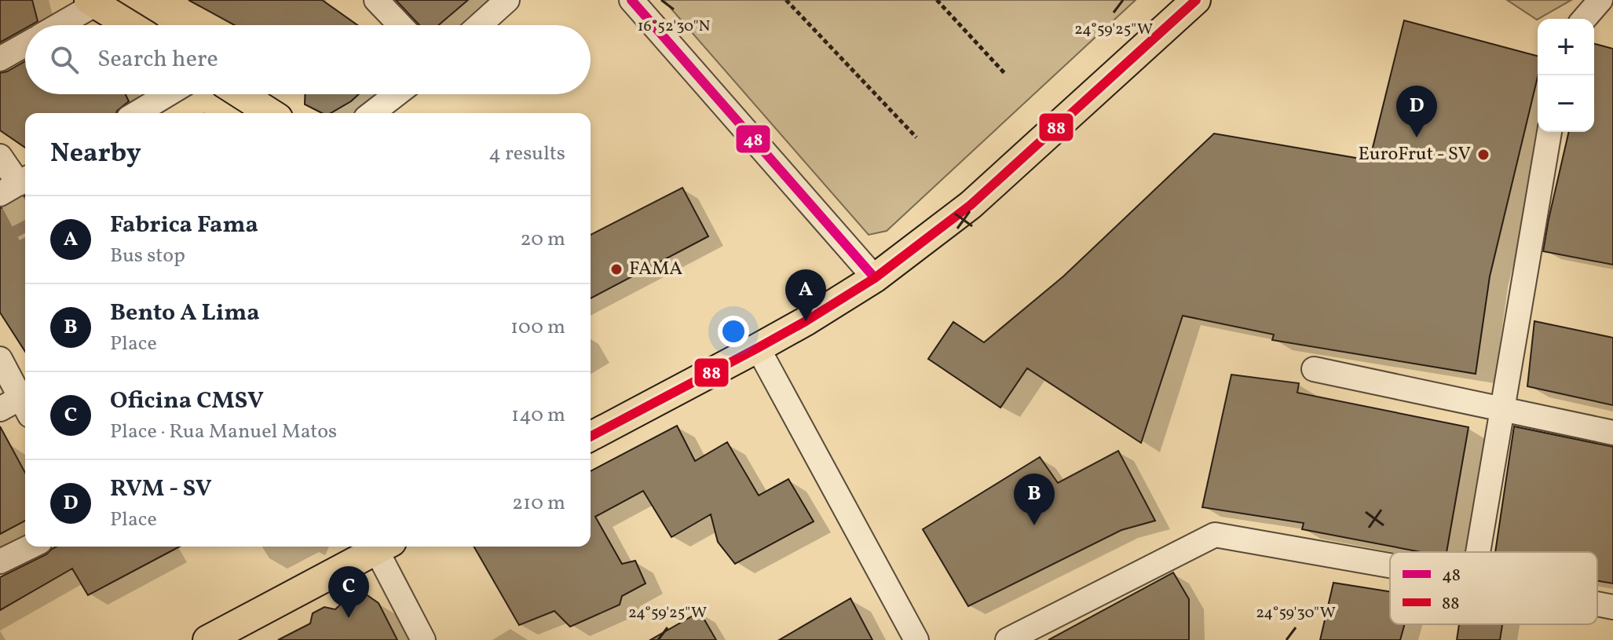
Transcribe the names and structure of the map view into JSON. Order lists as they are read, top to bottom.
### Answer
{
  "places": ["EuroFrut - SV", "FAMA"],
  "lines": ["transit line 48", "transit line 88"],
  "legend": ["48", "88"],
  "page": {
    "map_buttons": ["+", "−"],
    "search": "Search here",
    "pins": [
      "D",
      "A",
      "B",
      "C"
    ],
    "heading": ["Nearby", "4 results"],
    "list": [
      {
        "mark": "A",
        "name": "Fabrica Fama",
        "note": "Bus stop",
        "value": "20 m"
      },
      {
        "mark": "B",
        "name": "Bento A Lima",
        "note": "Place",
        "value": "100 m"
      },
      {
        "mark": "C",
        "name": "Oficina CMSV",
        "note": "Place · Rua Manuel Matos",
        "value": "140 m"
      },
      {
        "mark": "D",
        "name": "RVM - SV",
        "note": "Place",
        "value": "210 m"
      }
    ]
  },
  "coordinates": ["16°52'30\"N", "24°59'25\"W", "24°59'30\"W"]
}
